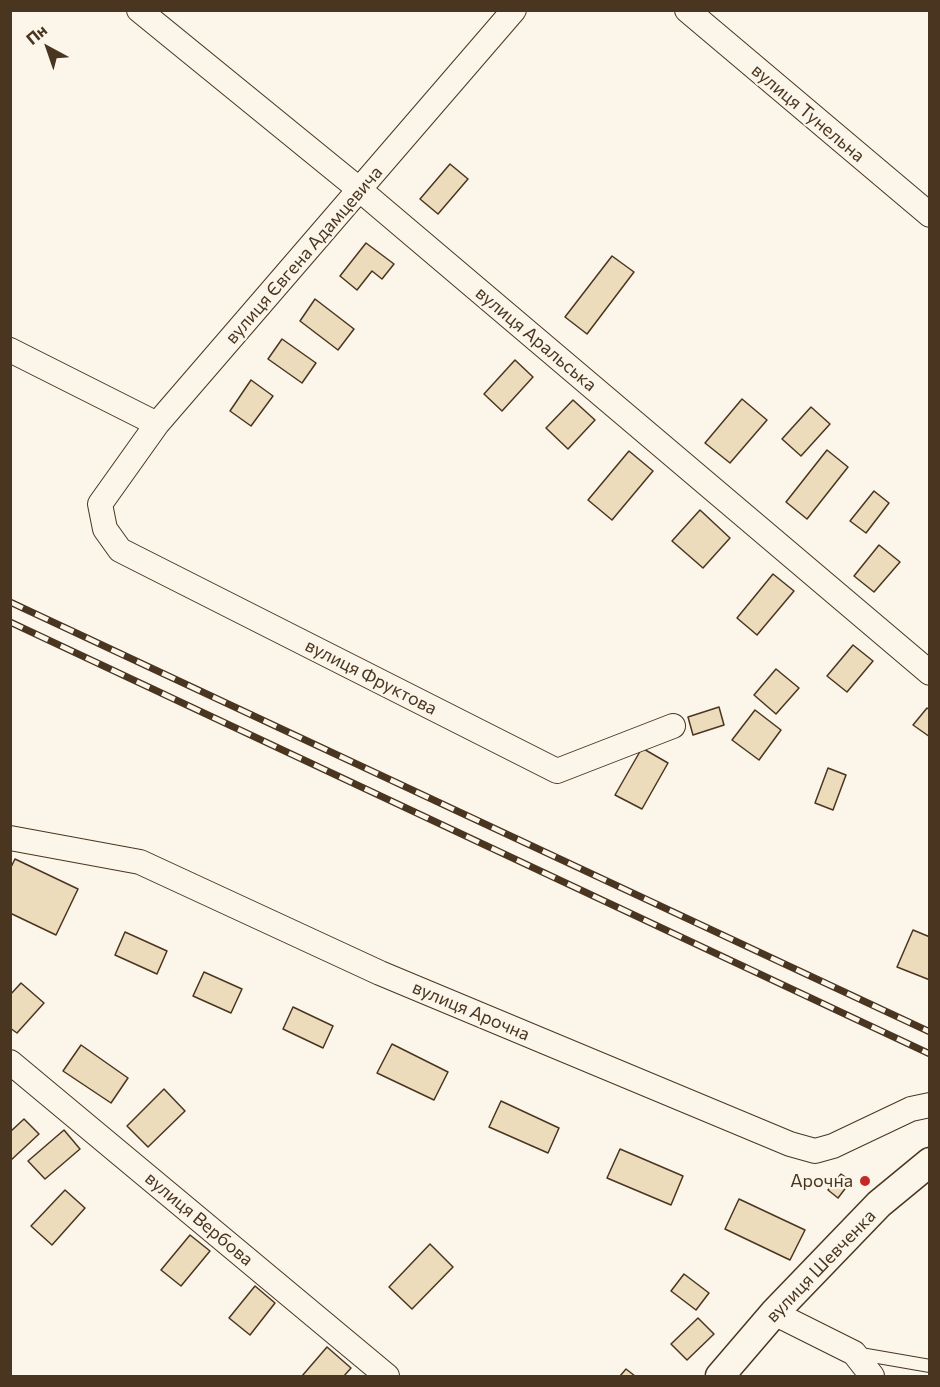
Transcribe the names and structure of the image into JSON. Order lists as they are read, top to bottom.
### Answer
{
  "streets": {
    "street": [
      "вулиця Тунельна",
      "вулиця Євгена Адамцевича",
      "вулиця Аральська",
      "вулиця Фруктова",
      "вулиця Арочна",
      "вулиця Вербова",
      "вулиця Шевченка"
    ]
  },
  "crossings": [
    ["вулиця Євгена Адамцевича", "вулиця Аральська"],
    ["вулиця Євгена Адамцевича", "вулиця Фруктова"]
  ],
  "places": ["Арочна"],
  "north": "top left"
}
